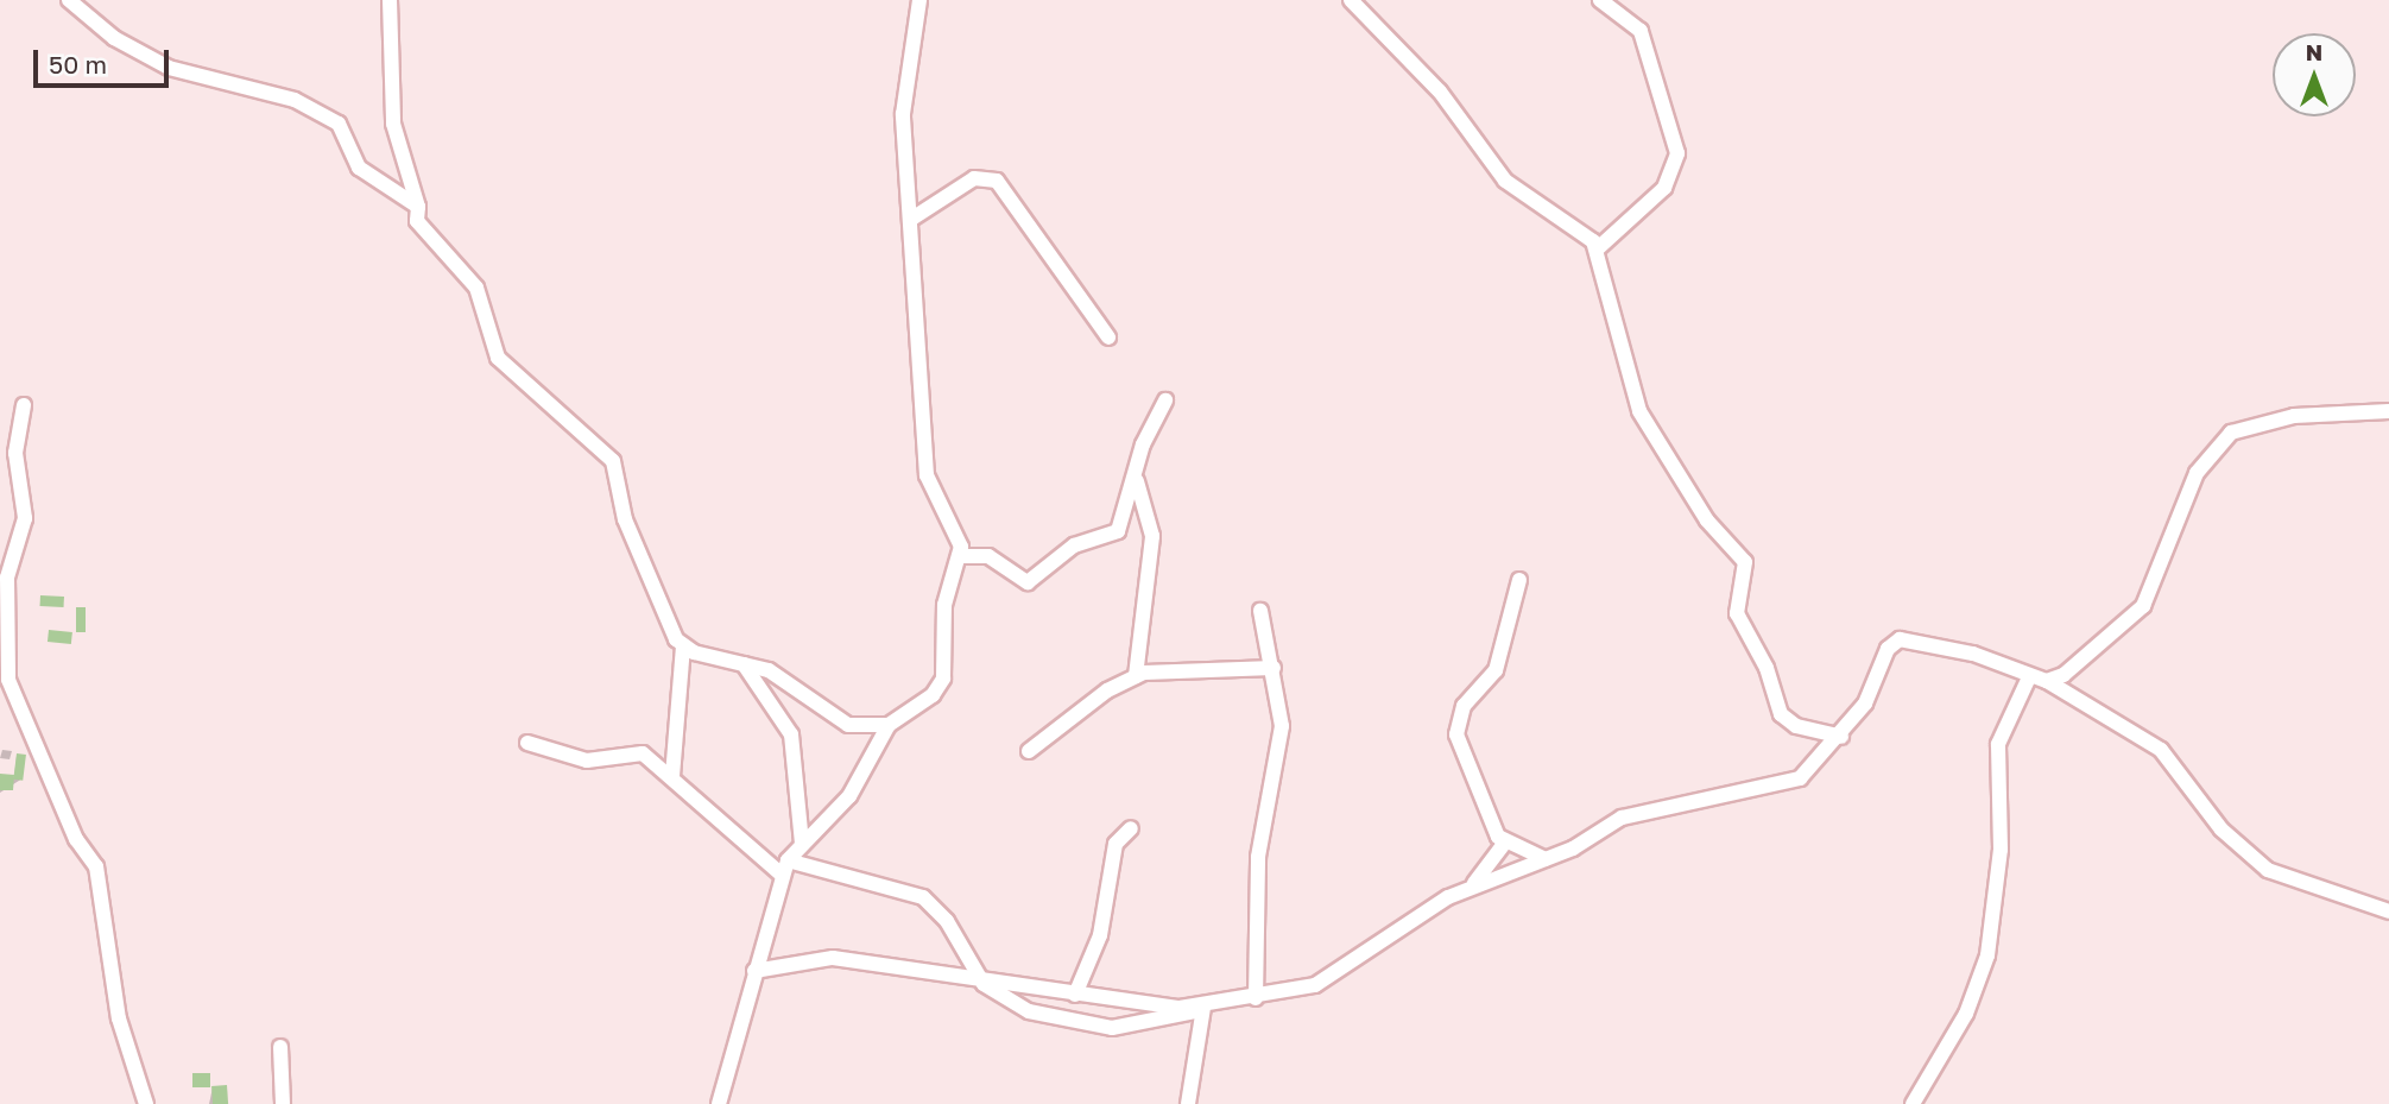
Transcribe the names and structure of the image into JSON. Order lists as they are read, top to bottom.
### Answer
{
  "scale_bar": "50 m",
  "north": "top"
}
